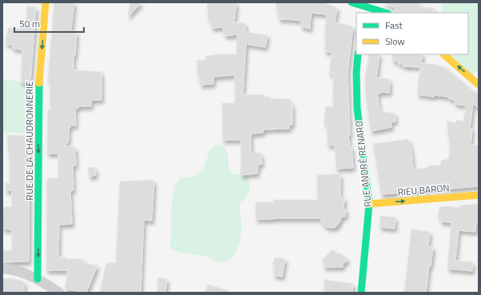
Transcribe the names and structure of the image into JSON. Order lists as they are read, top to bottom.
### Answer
{
  "streets": {
    "street": ["RUE DE LA CHAUDRONNERIE", "RUE ANDRÉ RENARD", "RIEU BARON"]
  },
  "crossings": [
    ["RUE ANDRÉ RENARD", "RIEU BARON"]
  ],
  "one_way": ["RUE DE LA CHAUDRONNERIE", "RIEU BARON"],
  "legend": ["Fast", "Slow"],
  "scale_bar": "50 m"
}
